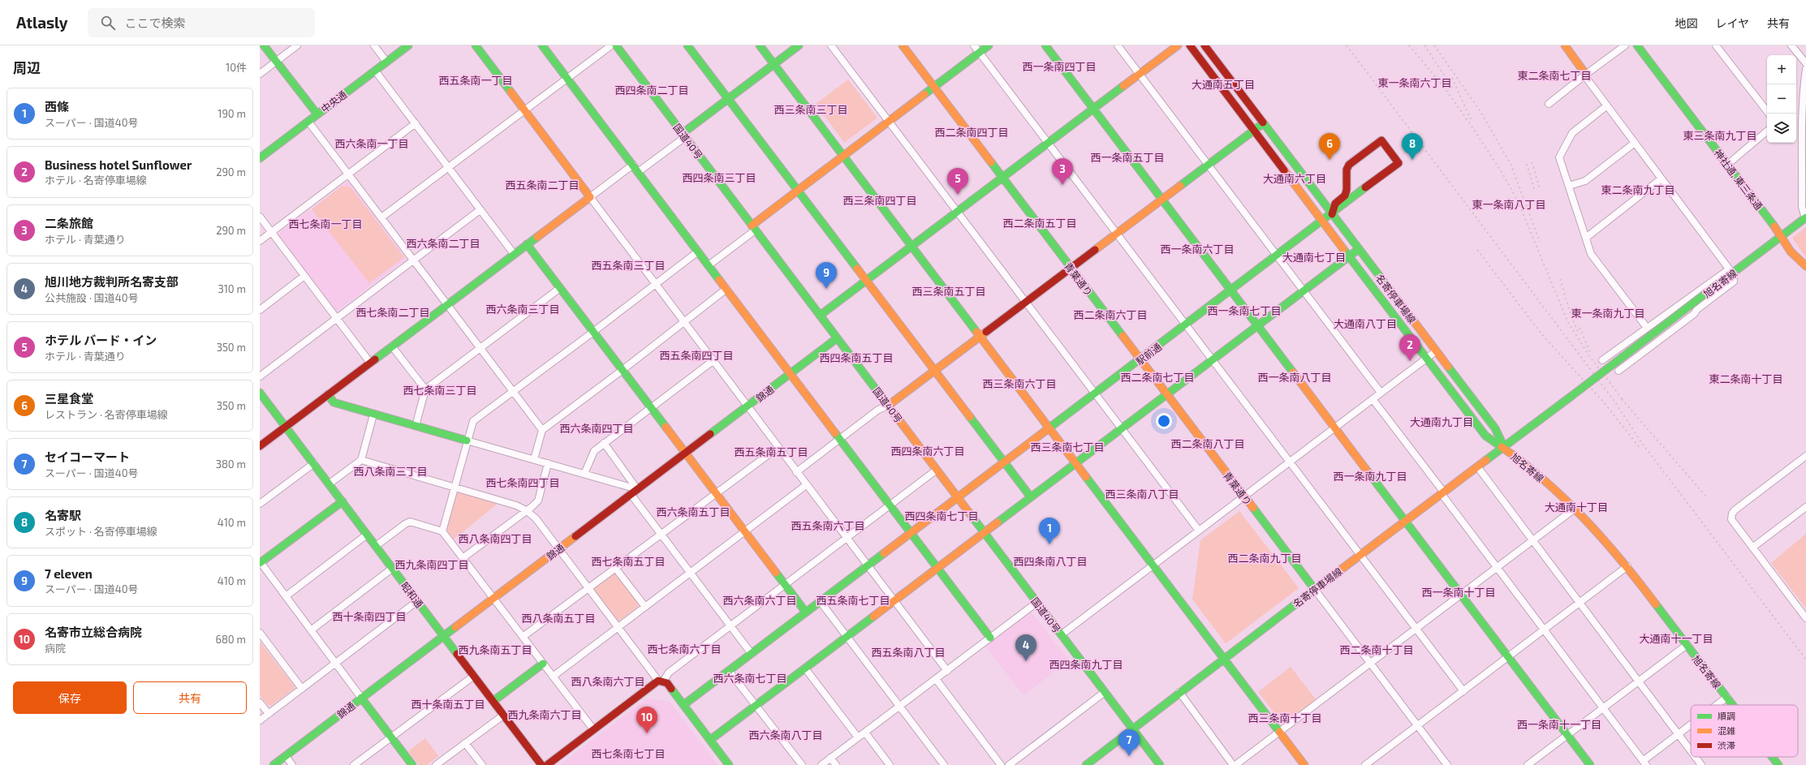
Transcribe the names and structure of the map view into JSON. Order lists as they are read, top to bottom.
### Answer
{
  "streets": {
    "main road": [
      "中央通",
      "国道40号",
      "神社通, 東三条通",
      "青葉通り",
      "旭名寄線",
      "名寄停車場線",
      "駅前通",
      "錦通",
      "昭和通"
    ]
  },
  "crossings": [
    ["国道40号", "名寄停車場線"],
    ["国道40号", "駅前通"],
    ["国道40号", "錦通"],
    ["神社通, 東三条通", "旭名寄線"],
    ["青葉通り", "名寄停車場線"],
    ["青葉通り", "駅前通"],
    ["旭名寄線", "名寄停車場線"],
    ["名寄停車場線", "駅前通"],
    ["錦通", "昭和通"]
  ],
  "districts": [
    "西一条南四丁目",
    "東二条南七丁目",
    "西五条南一丁目",
    "東一条南六丁目",
    "大通南五丁目",
    "西四条南二丁目",
    "西三条南三丁目",
    "西二条南四丁目",
    "東三条南九丁目",
    "西六条南一丁目",
    "西一条南五丁目",
    "西四条南三丁目",
    "大通南六丁目",
    "西五条南二丁目",
    "東二条南九丁目",
    "西三条南四丁目",
    "東一条南八丁目",
    "西二条南五丁目",
    "西七条南一丁目",
    "西六条南二丁目",
    "西一条南六丁目",
    "大通南七丁目",
    "西五条南三丁目",
    "西三条南五丁目",
    "西六条南三丁目",
    "西一条南七丁目",
    "西七条南二丁目",
    "東一条南九丁目",
    "西二条南六丁目",
    "大通南八丁目",
    "西五条南四丁目",
    "西四条南五丁目",
    "西二条南七丁目",
    "西一条南八丁目",
    "東二条南十丁目",
    "西三条南六丁目",
    "西七条南三丁目",
    "大通南九丁目",
    "西六条南四丁目",
    "西二条南八丁目",
    "西三条南七丁目",
    "西四条南六丁目",
    "西五条南五丁目",
    "西八条南三丁目",
    "西一条南九丁目",
    "西七条南四丁目",
    "西三条南八丁目",
    "大通南十丁目",
    "西六条南五丁目",
    "西四条南七丁目",
    "西五条南六丁目",
    "西八条南四丁目",
    "西二条南九丁目",
    "西七条南五丁目",
    "西四条南八丁目",
    "西九条南四丁目",
    "西一条南十丁目",
    "西六条南六丁目",
    "西五条南七丁目",
    "西十条南四丁目",
    "西八条南五丁目",
    "大通南十一丁目",
    "西七条南六丁目",
    "西九条南五丁目",
    "西二条南十丁目",
    "西五条南八丁目",
    "西四条南九丁目",
    "西六条南七丁目",
    "西八条南六丁目",
    "西十条南五丁目",
    "西九条南六丁目",
    "西三条南十丁目",
    "西一条南十一丁目",
    "西六条南八丁目",
    "西七条南七丁目"
  ],
  "legend": ["順調", "混雑", "渋滞"],
  "page": {
    "header": "Atlasly",
    "search": "ここで検索",
    "nav": ["地図", "レイヤ", "共有"],
    "heading": ["周辺", "10件"],
    "map_buttons": ["+", "−"],
    "list": [
      {
        "mark": "1",
        "name": "西條",
        "note": "スーパー · 国道40号",
        "value": "190 m"
      },
      {
        "mark": "2",
        "name": "Business hotel Sunflower",
        "note": "ホテル · 名寄停車場線",
        "value": "290 m"
      },
      {
        "mark": "3",
        "name": "二条旅館",
        "note": "ホテル · 青葉通り",
        "value": "290 m"
      },
      {
        "mark": "4",
        "name": "旭川地方裁判所名寄支部",
        "note": "公共施設 · 国道40号",
        "value": "310 m"
      },
      {
        "mark": "5",
        "name": "ホテル バード・イン",
        "note": "ホテル · 青葉通り",
        "value": "350 m"
      },
      {
        "mark": "6",
        "name": "三星食堂",
        "note": "レストラン · 名寄停車場線",
        "value": "350 m"
      },
      {
        "mark": "7",
        "name": "セイコーマート",
        "note": "スーパー · 国道40号",
        "value": "380 m"
      },
      {
        "mark": "8",
        "name": "名寄駅",
        "note": "スポット · 名寄停車場線",
        "value": "410 m"
      },
      {
        "mark": "9",
        "name": "7 eleven",
        "note": "スーパー · 国道40号",
        "value": "410 m"
      },
      {
        "mark": "10",
        "name": "名寄市立総合病院",
        "note": "病院",
        "value": "680 m"
      }
    ],
    "pins": [
      "6",
      "8",
      "3",
      "5",
      "9",
      "2",
      "1",
      "4",
      "10",
      "7"
    ],
    "buttons": ["保存", "共有"]
  }
}
